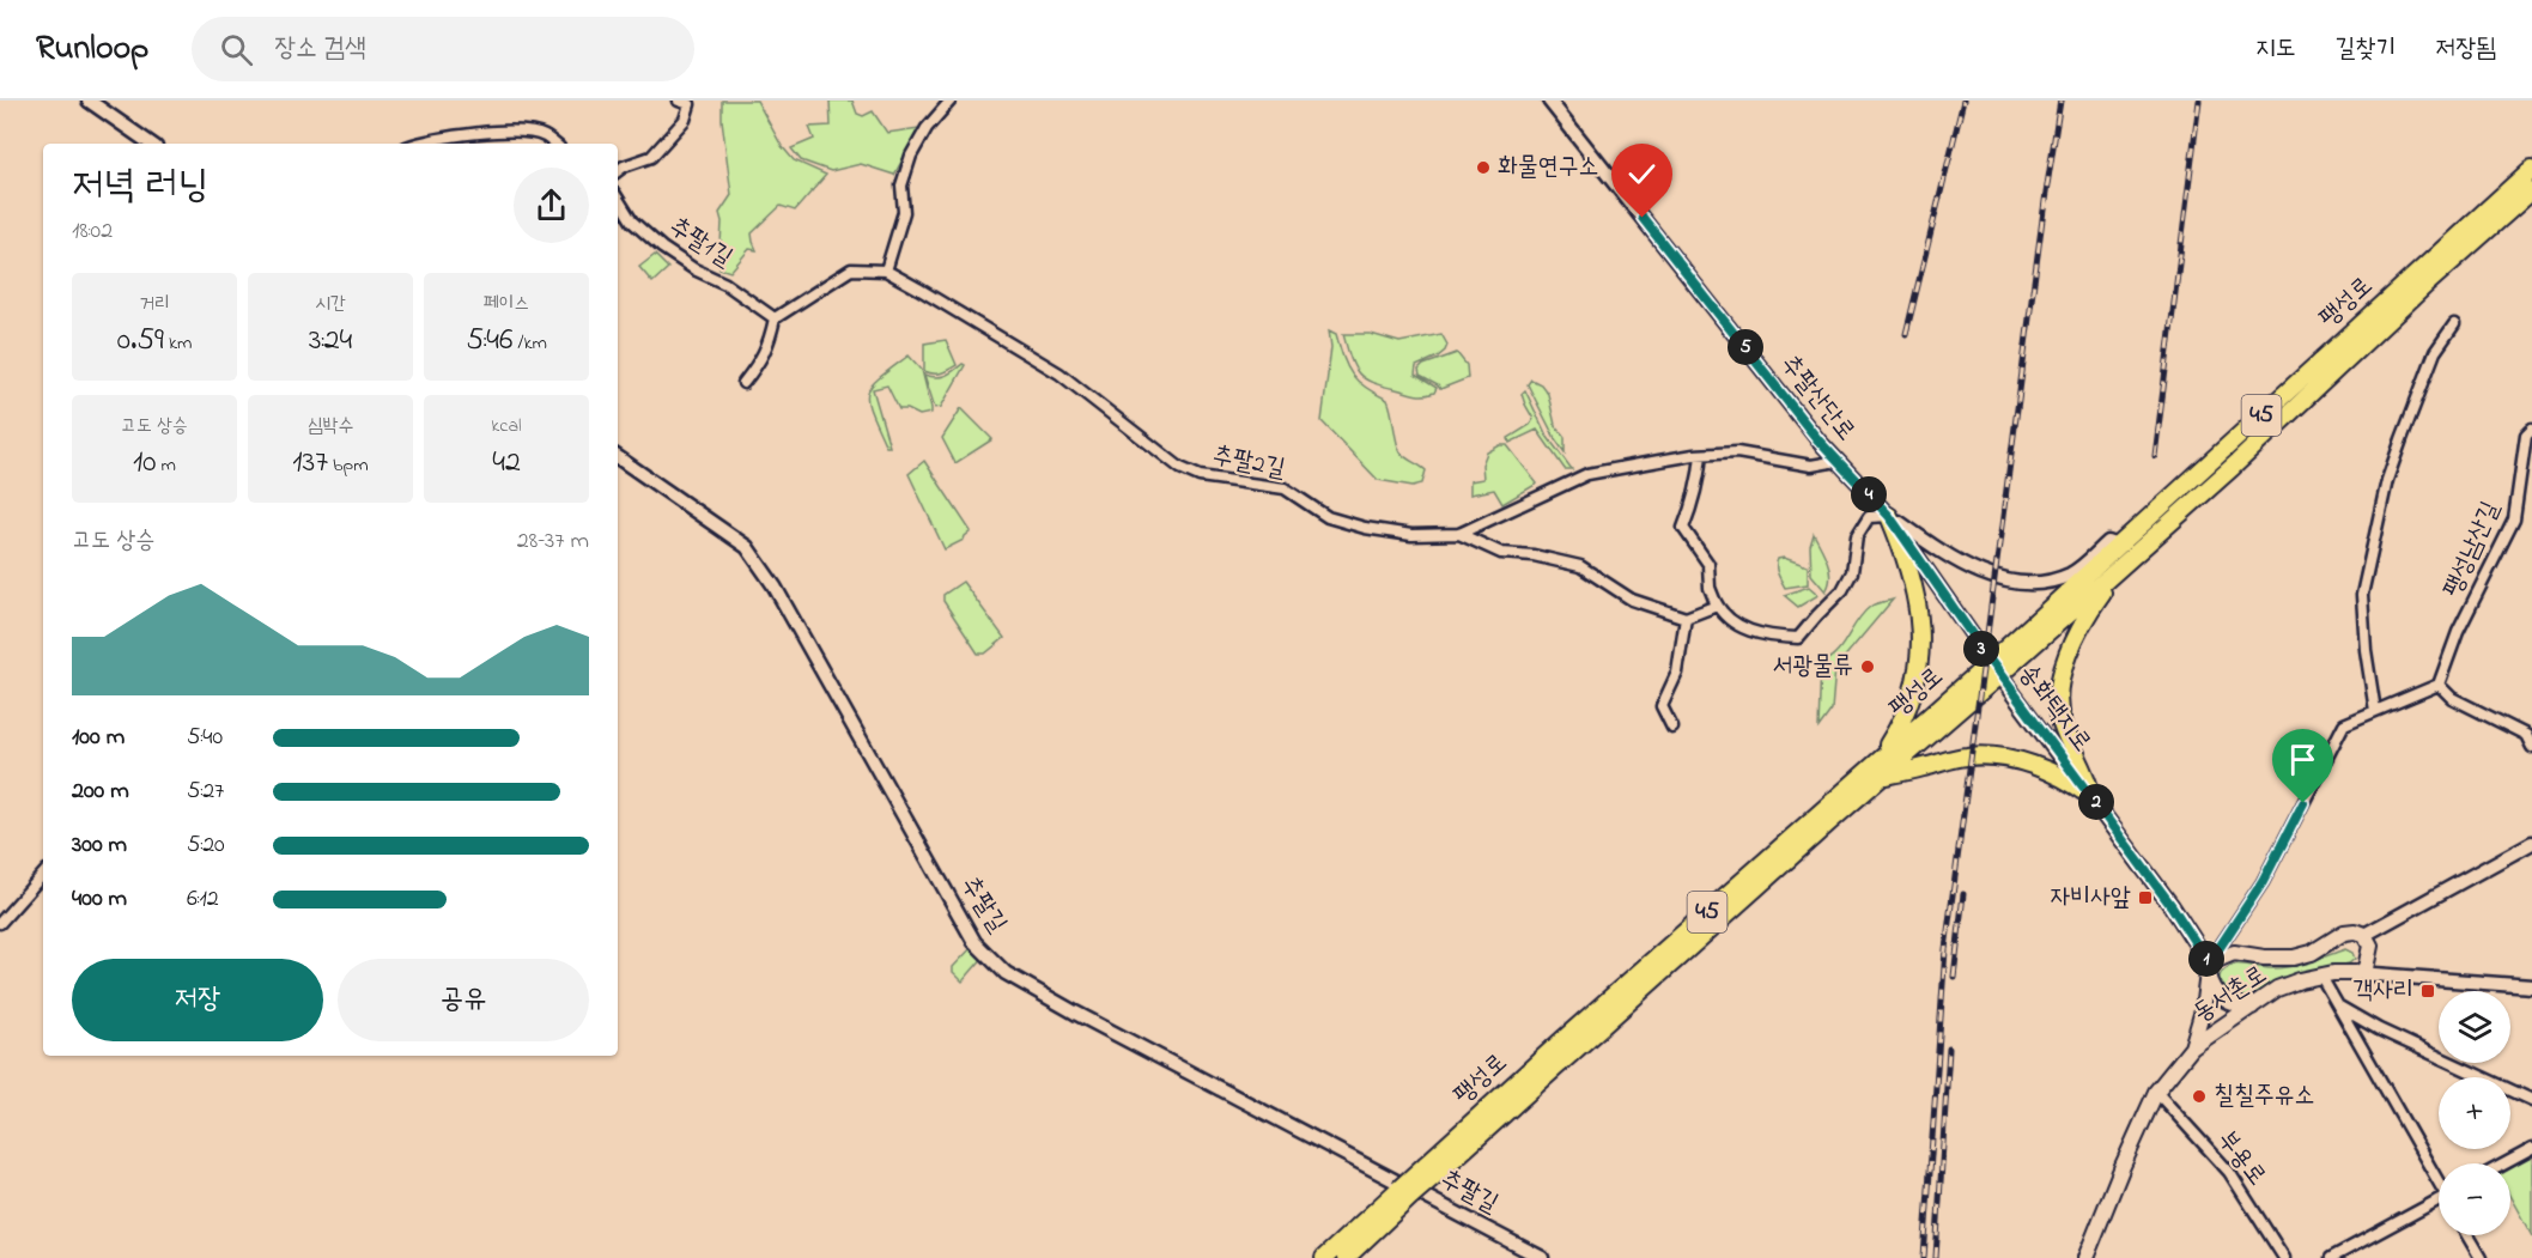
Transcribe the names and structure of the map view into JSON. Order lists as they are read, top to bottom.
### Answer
{
  "streets": {
    "main road": [
      "팽성로",
      "45",
      "송화택지로",
      "동서촌로"
    ],
    "street": [
      "추팔1길",
      "추팔산단로",
      "추팔2길",
      "팽성남산길",
      "추팔길",
      "부용로"
    ]
  },
  "crossings": [
    ["추팔1길", "추팔2길"],
    ["팽성로", "추팔산단로"],
    ["팽성로", "45"],
    ["팽성로", "송화택지로"],
    ["추팔산단로", "추팔2길"],
    ["추팔산단로", "송화택지로"],
    ["송화택지로", "동서촌로"],
    ["동서촌로", "부용로"]
  ],
  "places": {
    "other": ["화물연구소", "서광물류", "칠칠주유소"],
    "transit": ["자비사앞", "객사리"]
  },
  "page": {
    "header": "Runloop",
    "search": "장소 검색",
    "nav": ["지도", "길찾기", "저장됨"],
    "heading": ["저녁 러닝", "18:02"],
    "stats": [
      ["거리", "0.59 km"],
      ["시간", "3:24"],
      ["페이스", "5:46 /km"],
      ["고도 상승", "10 m"],
      ["심박수", "137 bpm"],
      ["kcal", "42"]
    ],
    "pins": [
      "5",
      "4",
      "3",
      "2",
      "1"
    ],
    "chart": ["고도 상승", "28–37 m"],
    "list": [
      {
        "name": "100 m",
        "note": "5:40"
      },
      {
        "name": "200 m",
        "note": "5:27"
      },
      {
        "name": "300 m",
        "note": "5:20"
      },
      {
        "name": "400 m",
        "note": "6:12"
      }
    ],
    "buttons": ["저장", "공유"],
    "map_buttons": ["+", "−"]
  }
}
